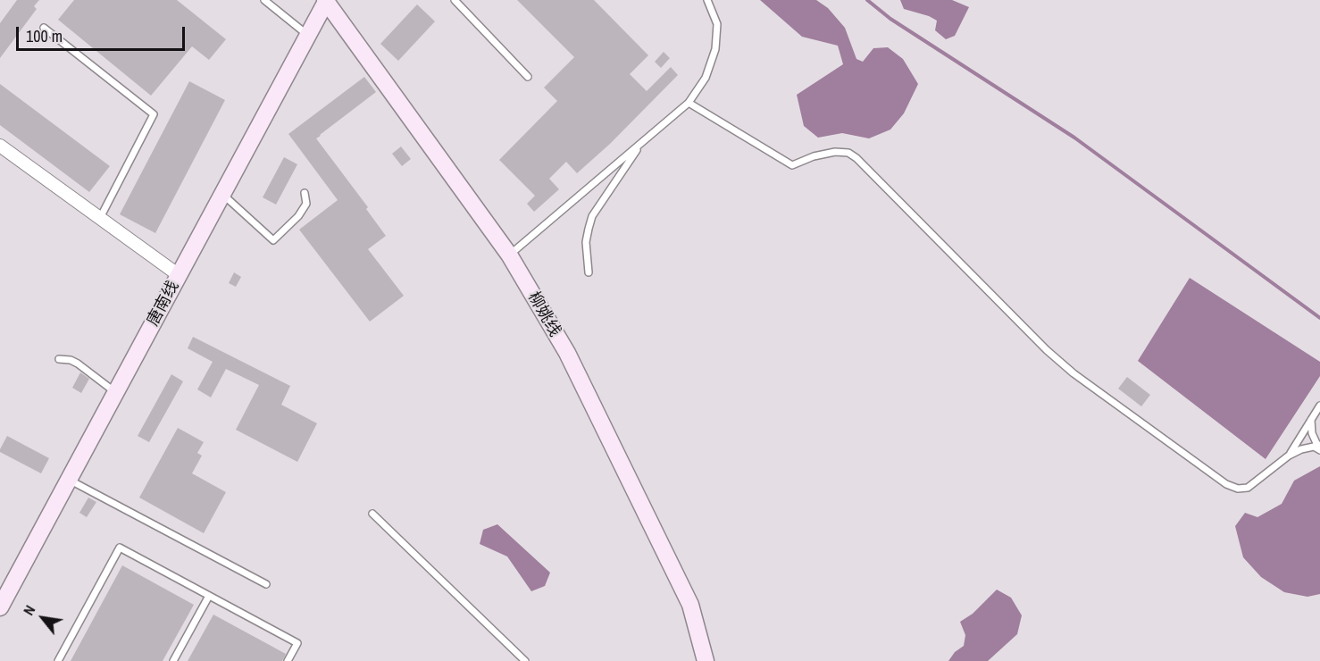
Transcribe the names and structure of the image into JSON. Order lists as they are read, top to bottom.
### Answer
{
  "streets": {
    "street": ["唐南线", "柳姚线"]
  },
  "crossings": [
    ["唐南线", "柳姚线"]
  ],
  "scale_bar": "100 m",
  "north": "top left"
}
